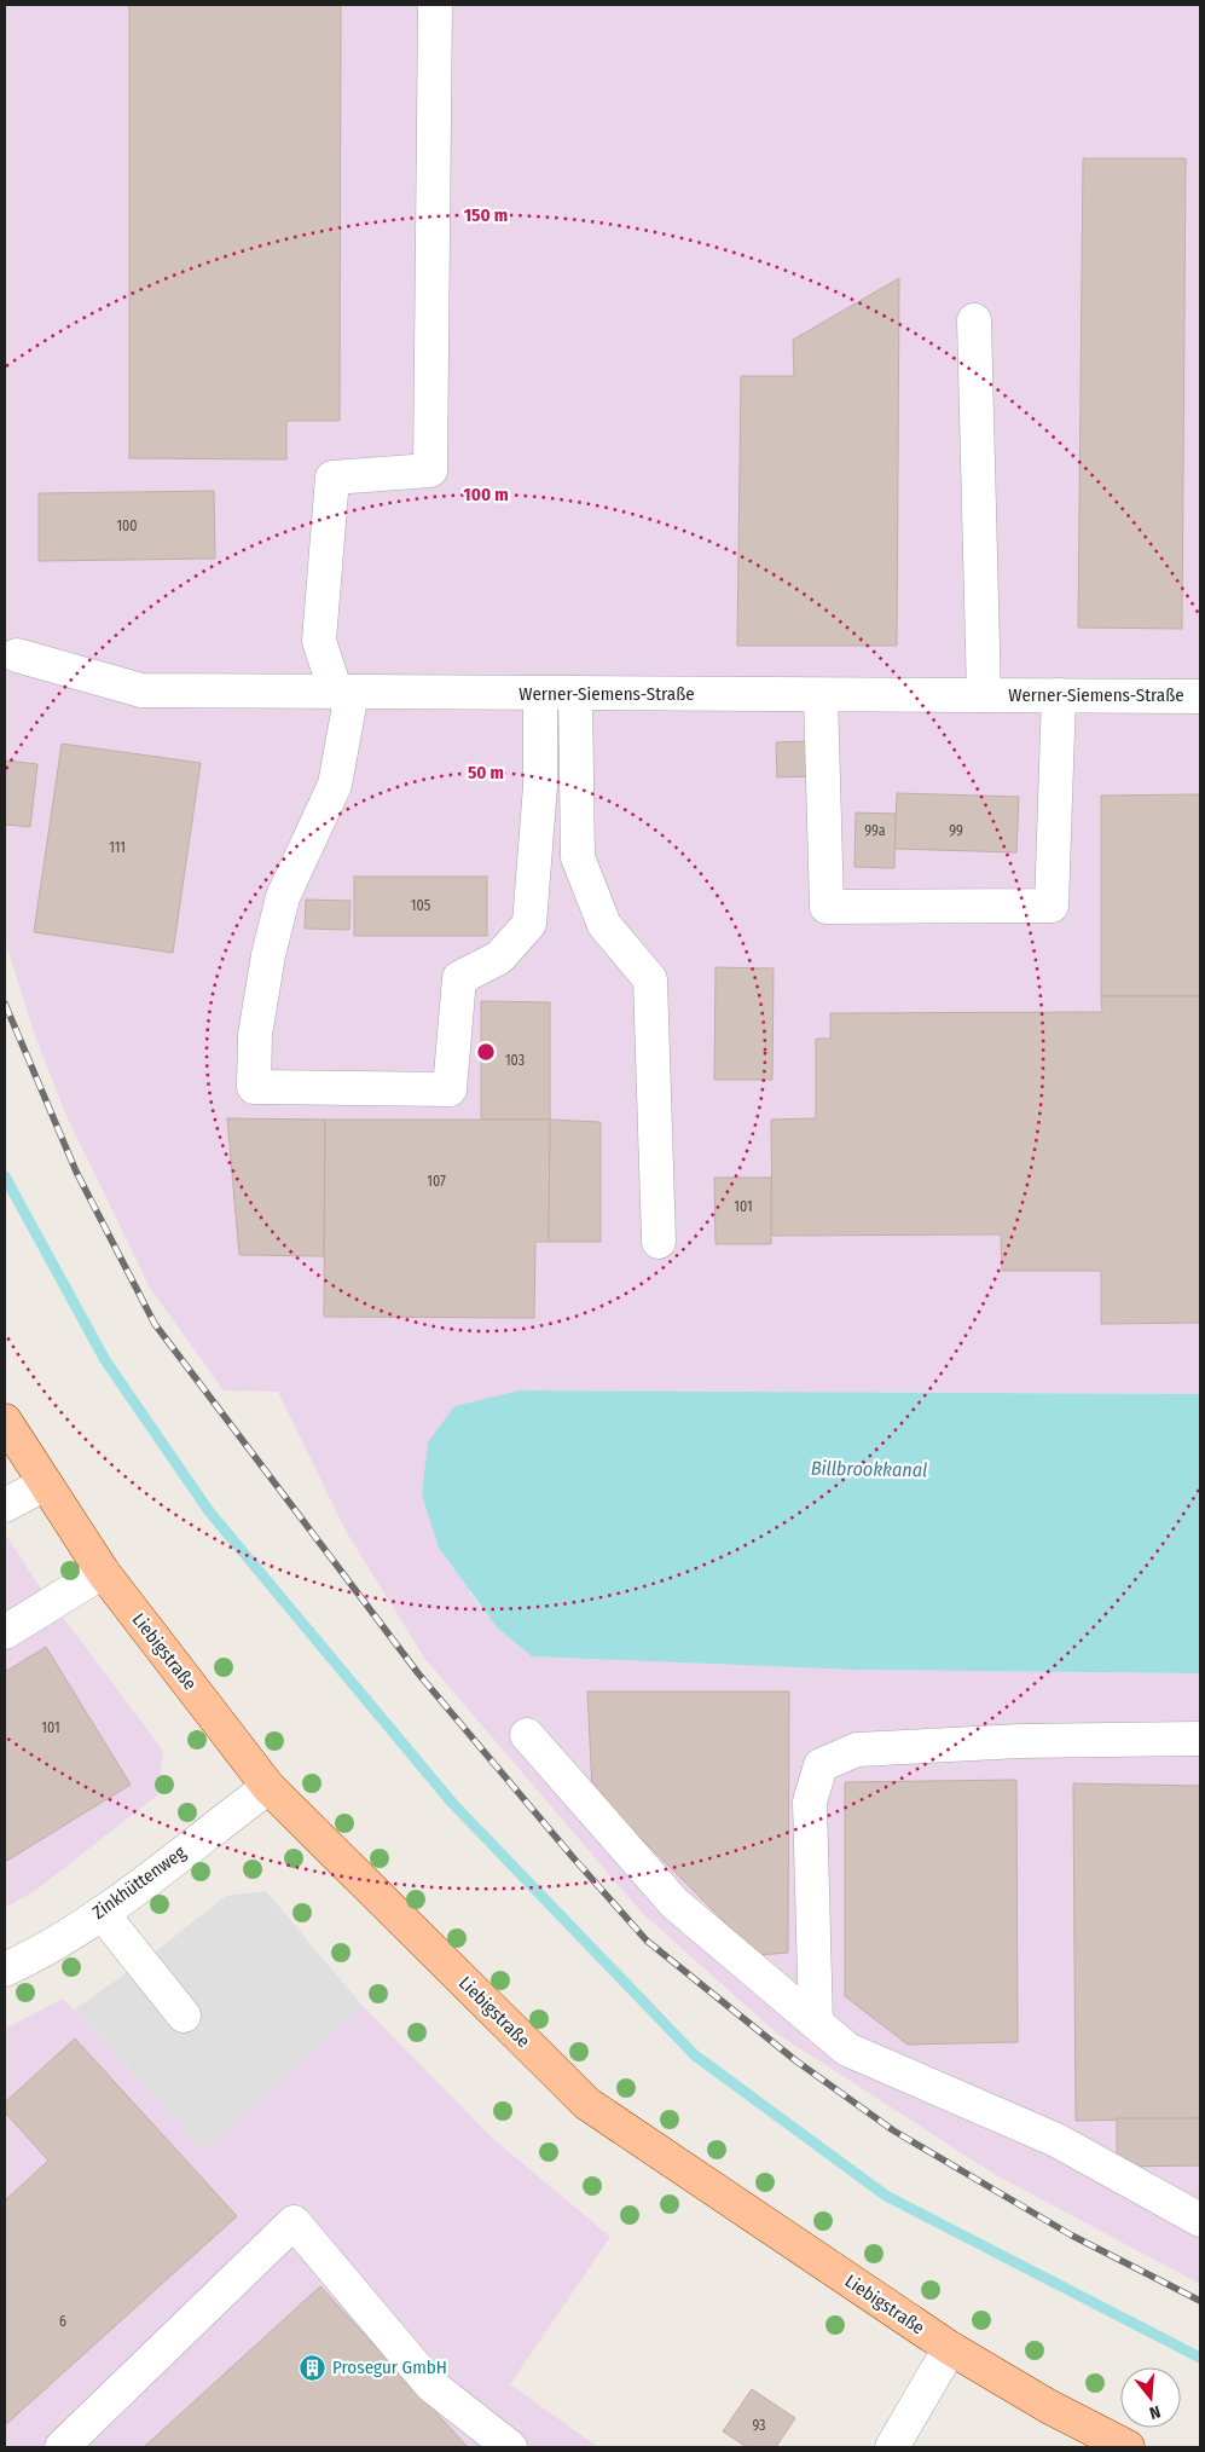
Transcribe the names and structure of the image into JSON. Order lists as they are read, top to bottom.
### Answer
{
  "streets": {
    "main road": ["Liebigstraße"],
    "street": ["Werner-Siemens-Straße", "Zinkhüttenweg"]
  },
  "crossings": [
    ["Liebigstraße", "Zinkhüttenweg"]
  ],
  "water": ["Billbrookkanal"],
  "places": {
    "building": ["Prosegur GmbH"]
  },
  "house_numbers": [
    "100",
    "99a",
    "99",
    "111",
    "105",
    "103",
    "107",
    "101",
    "101",
    "6",
    "93"
  ],
  "north": "bottom",
  "rings": ["150 m", "100 m", "50 m"]
}
